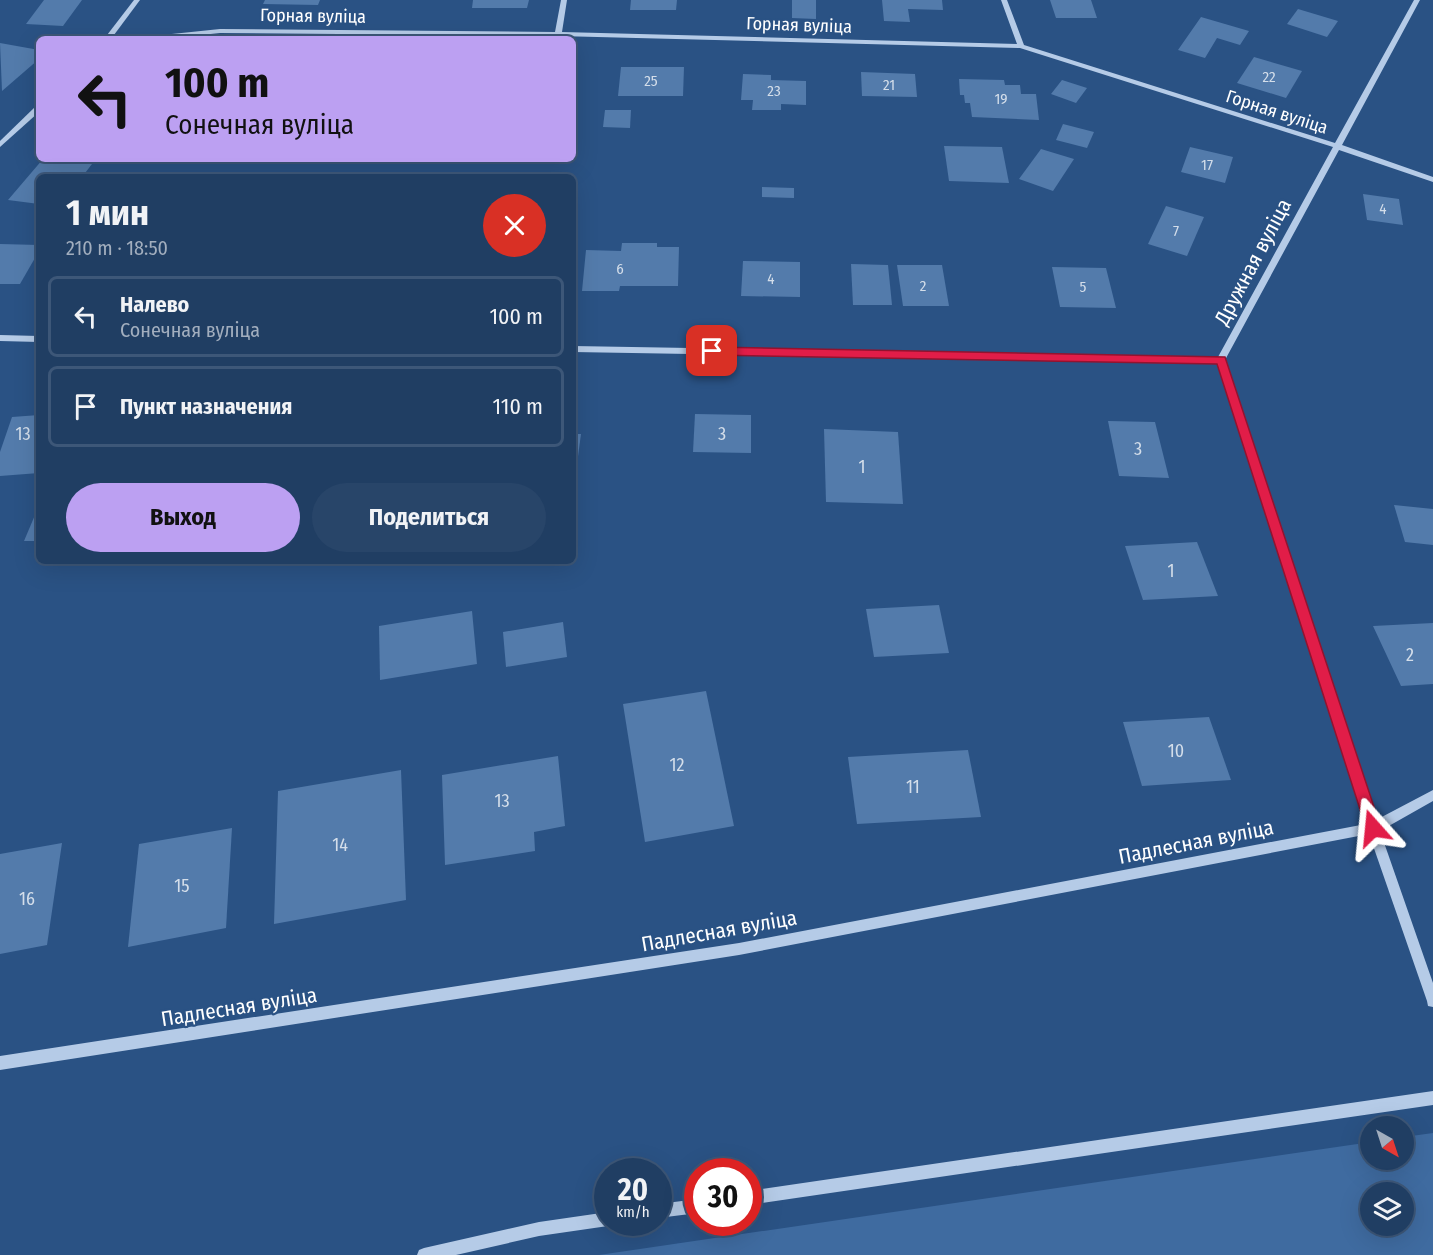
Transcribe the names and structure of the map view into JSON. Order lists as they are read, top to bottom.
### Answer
{
  "streets": {
    "street": ["Горная вуліца", "Дружная вуліца", "Падлесная вуліца"]
  },
  "crossings": [
    ["Горная вуліца", "Дружная вуліца"]
  ],
  "house_numbers": [
    "22",
    "25",
    "21",
    "23",
    "19",
    "17",
    "4",
    "7",
    "6",
    "4",
    "2",
    "5",
    "13",
    "3",
    "3",
    "1",
    "1",
    "2",
    "10",
    "12",
    "11",
    "13",
    "14",
    "15",
    "16"
  ],
  "north": "bottom right",
  "page": {
    "turn": ["100 m", "Сонечная вуліца"],
    "heading": ["1 мин", "210 m · 18:50"],
    "list": [
      {
        "name": "Налево",
        "note": "Сонечная вуліца",
        "value": "100 m"
      },
      {
        "name": "Пункт назначения",
        "value": "110 m"
      }
    ],
    "buttons": ["Выход", "Поделиться"],
    "speed": "20 km/h",
    "limit": "30"
  }
}
